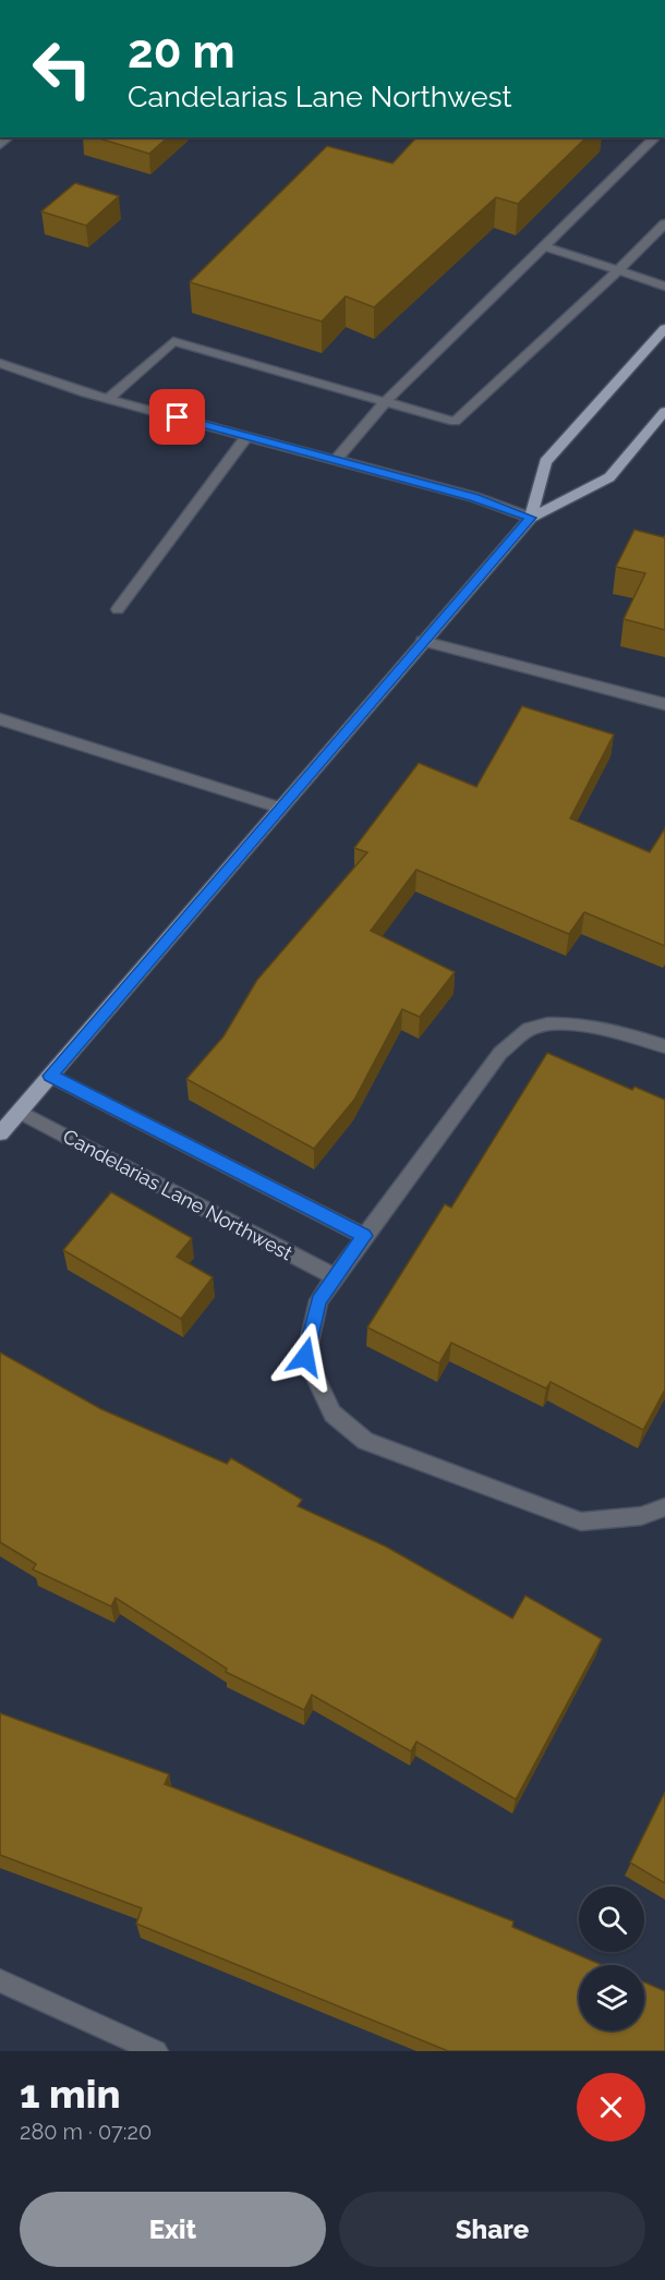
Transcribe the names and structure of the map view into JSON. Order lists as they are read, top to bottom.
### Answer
{
  "streets": {
    "street": ["Candelarias Lane Northwest"]
  },
  "page": {
    "turn": ["20 m", "Candelarias Lane Northwest"],
    "heading": ["1 min", "280 m · 07:20"],
    "buttons": ["Exit", "Share"]
  }
}
